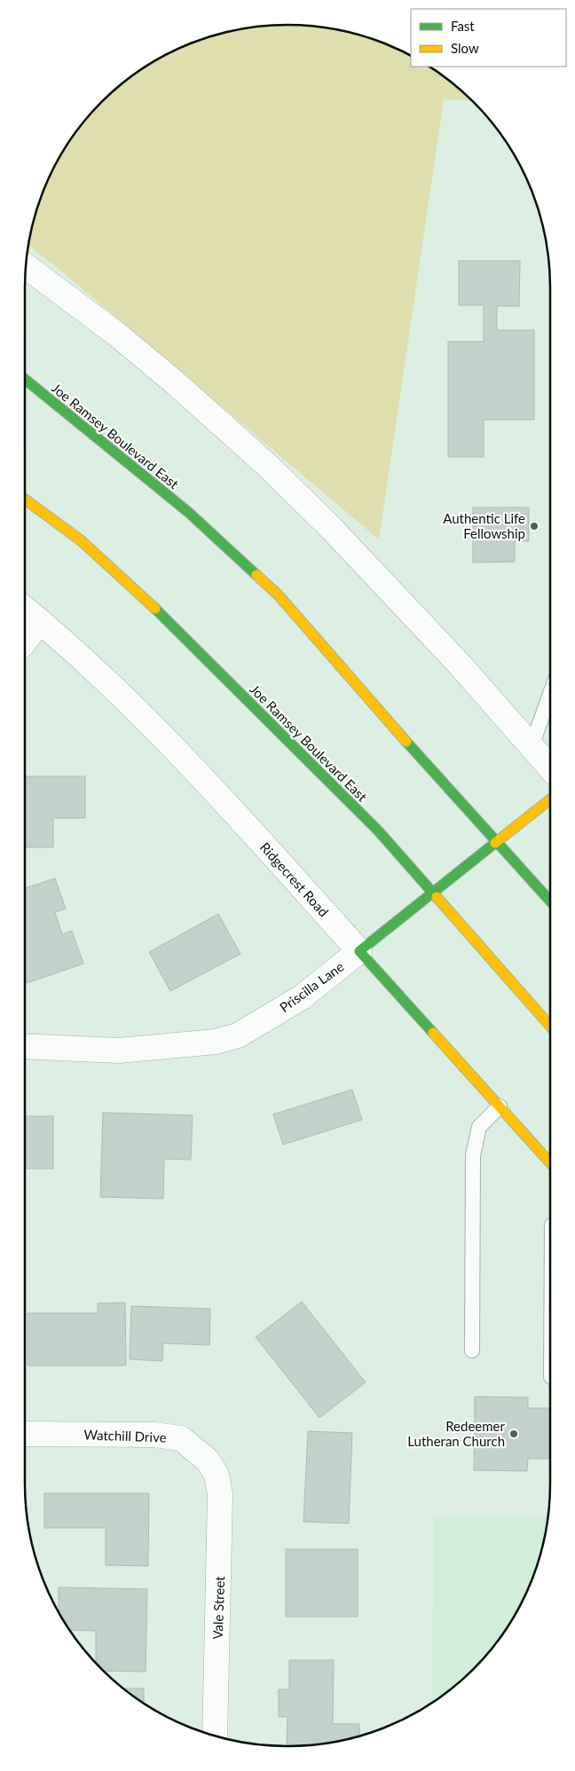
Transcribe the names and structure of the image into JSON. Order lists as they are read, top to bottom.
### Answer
{
  "streets": {
    "main road": ["Joe Ramsey Boulevard East", "Ridgecrest Road", "Priscilla Lane"],
    "street": ["Watchill Drive", "Vale Street"]
  },
  "crossings": [
    ["Joe Ramsey Boulevard East", "Priscilla Lane"],
    ["Ridgecrest Road", "Priscilla Lane"],
    ["Watchill Drive", "Vale Street"]
  ],
  "places": ["Authentic Life Fellowship", "Redeemer Lutheran Church"],
  "legend": ["Fast", "Slow"]
}
